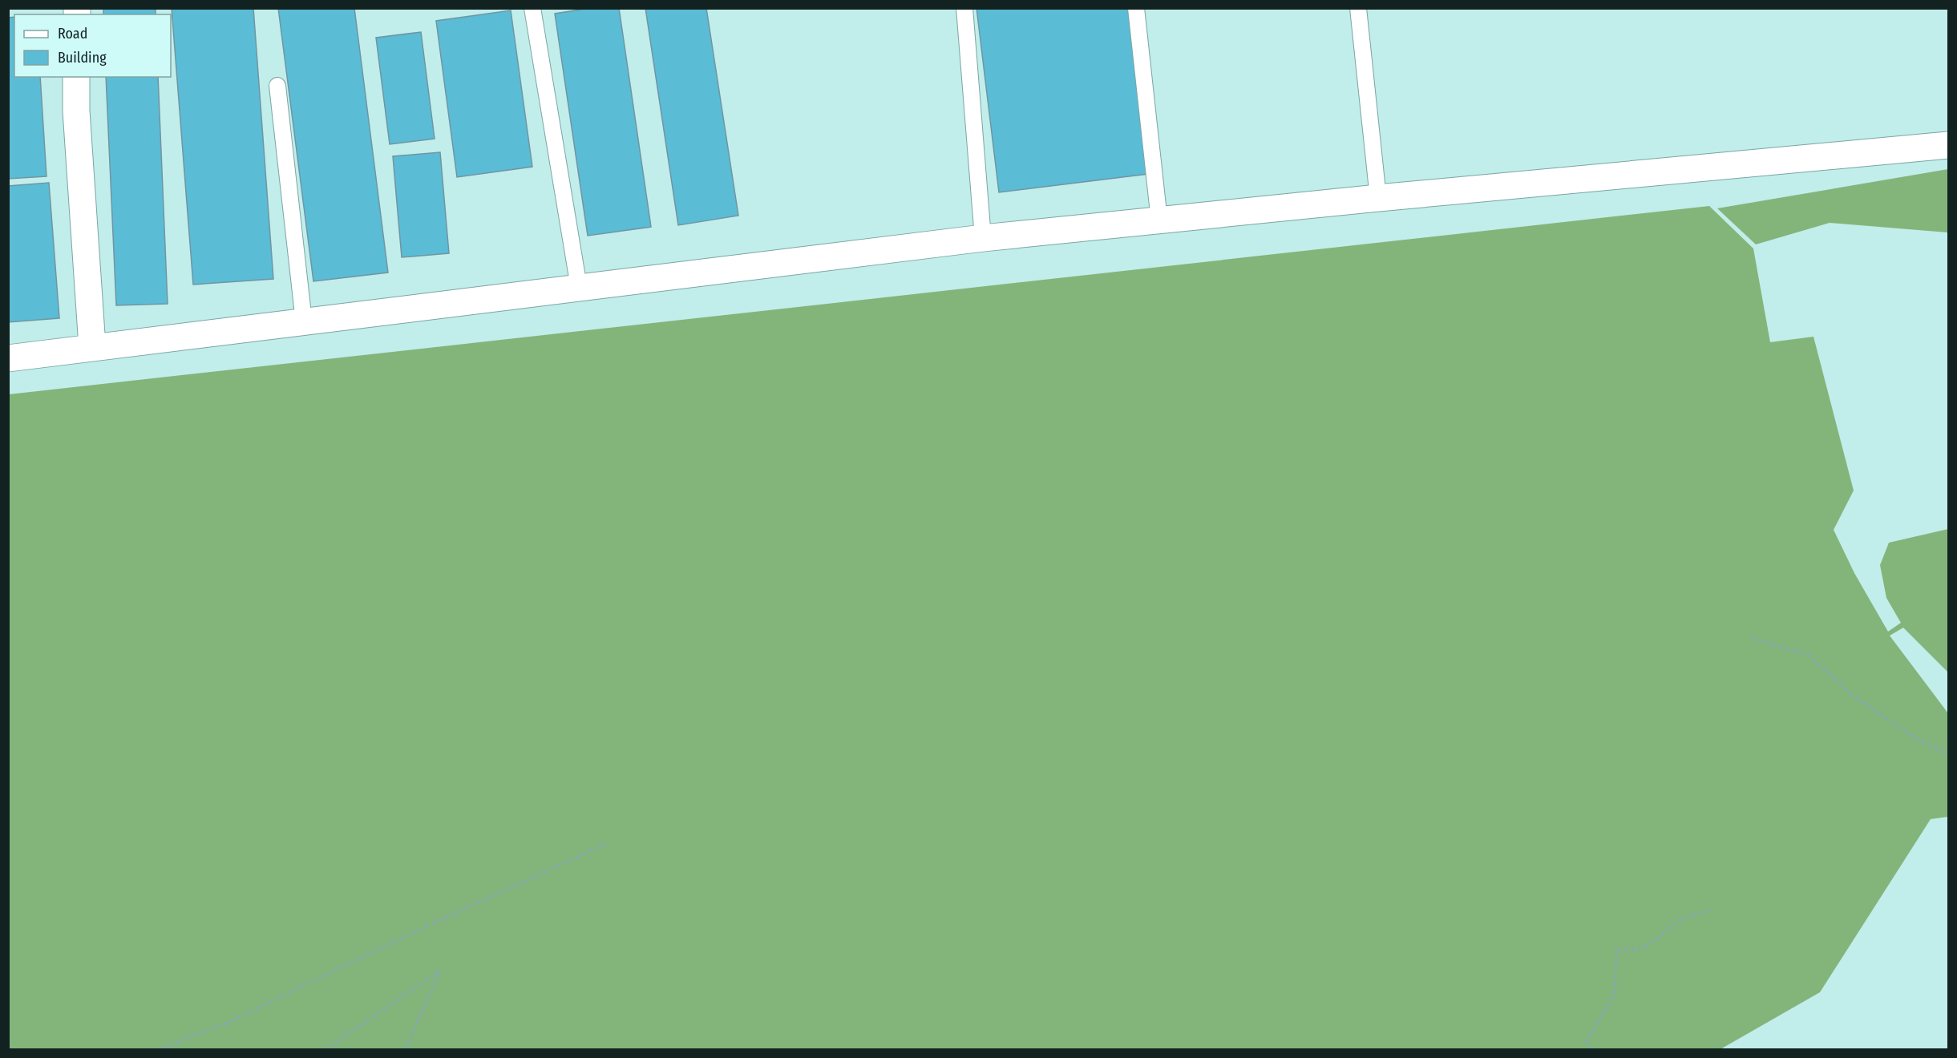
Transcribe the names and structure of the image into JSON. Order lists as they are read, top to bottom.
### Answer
{
  "legend": ["Road", "Building"]
}
